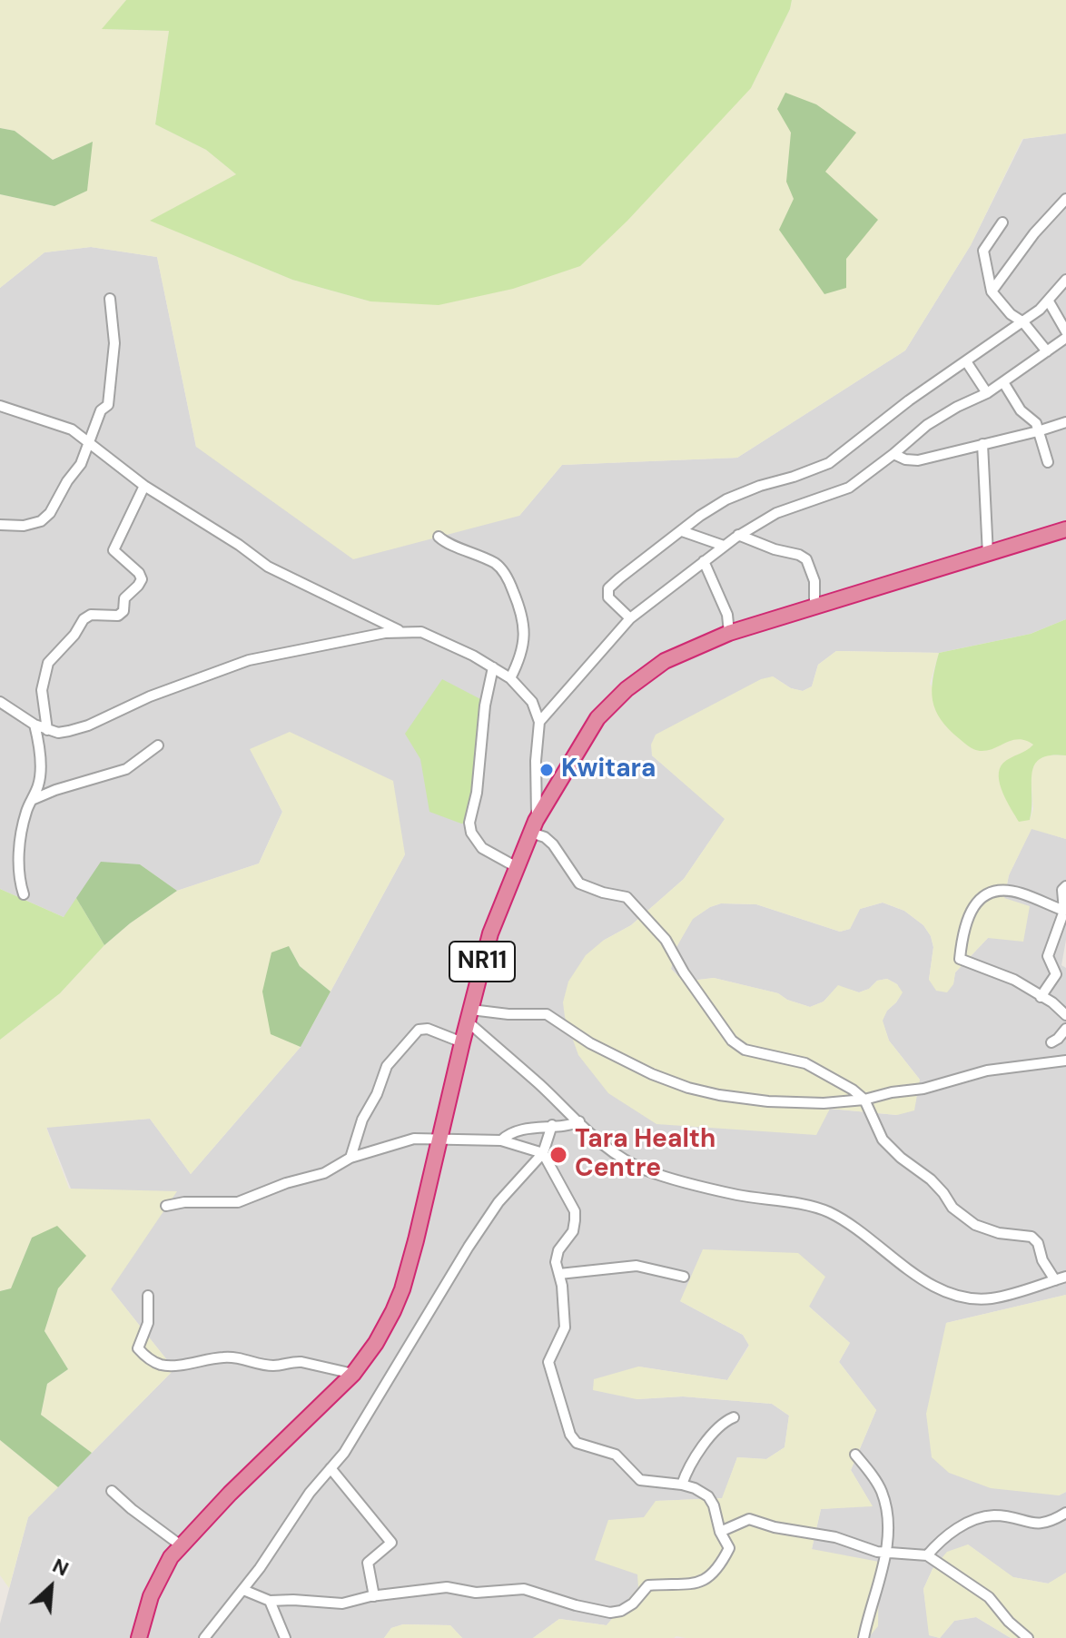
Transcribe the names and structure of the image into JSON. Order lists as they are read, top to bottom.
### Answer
{
  "streets": {
    "highway": ["NR11"]
  },
  "places": ["Kwitara", "Tara Health Centre"],
  "north": "top right"
}
